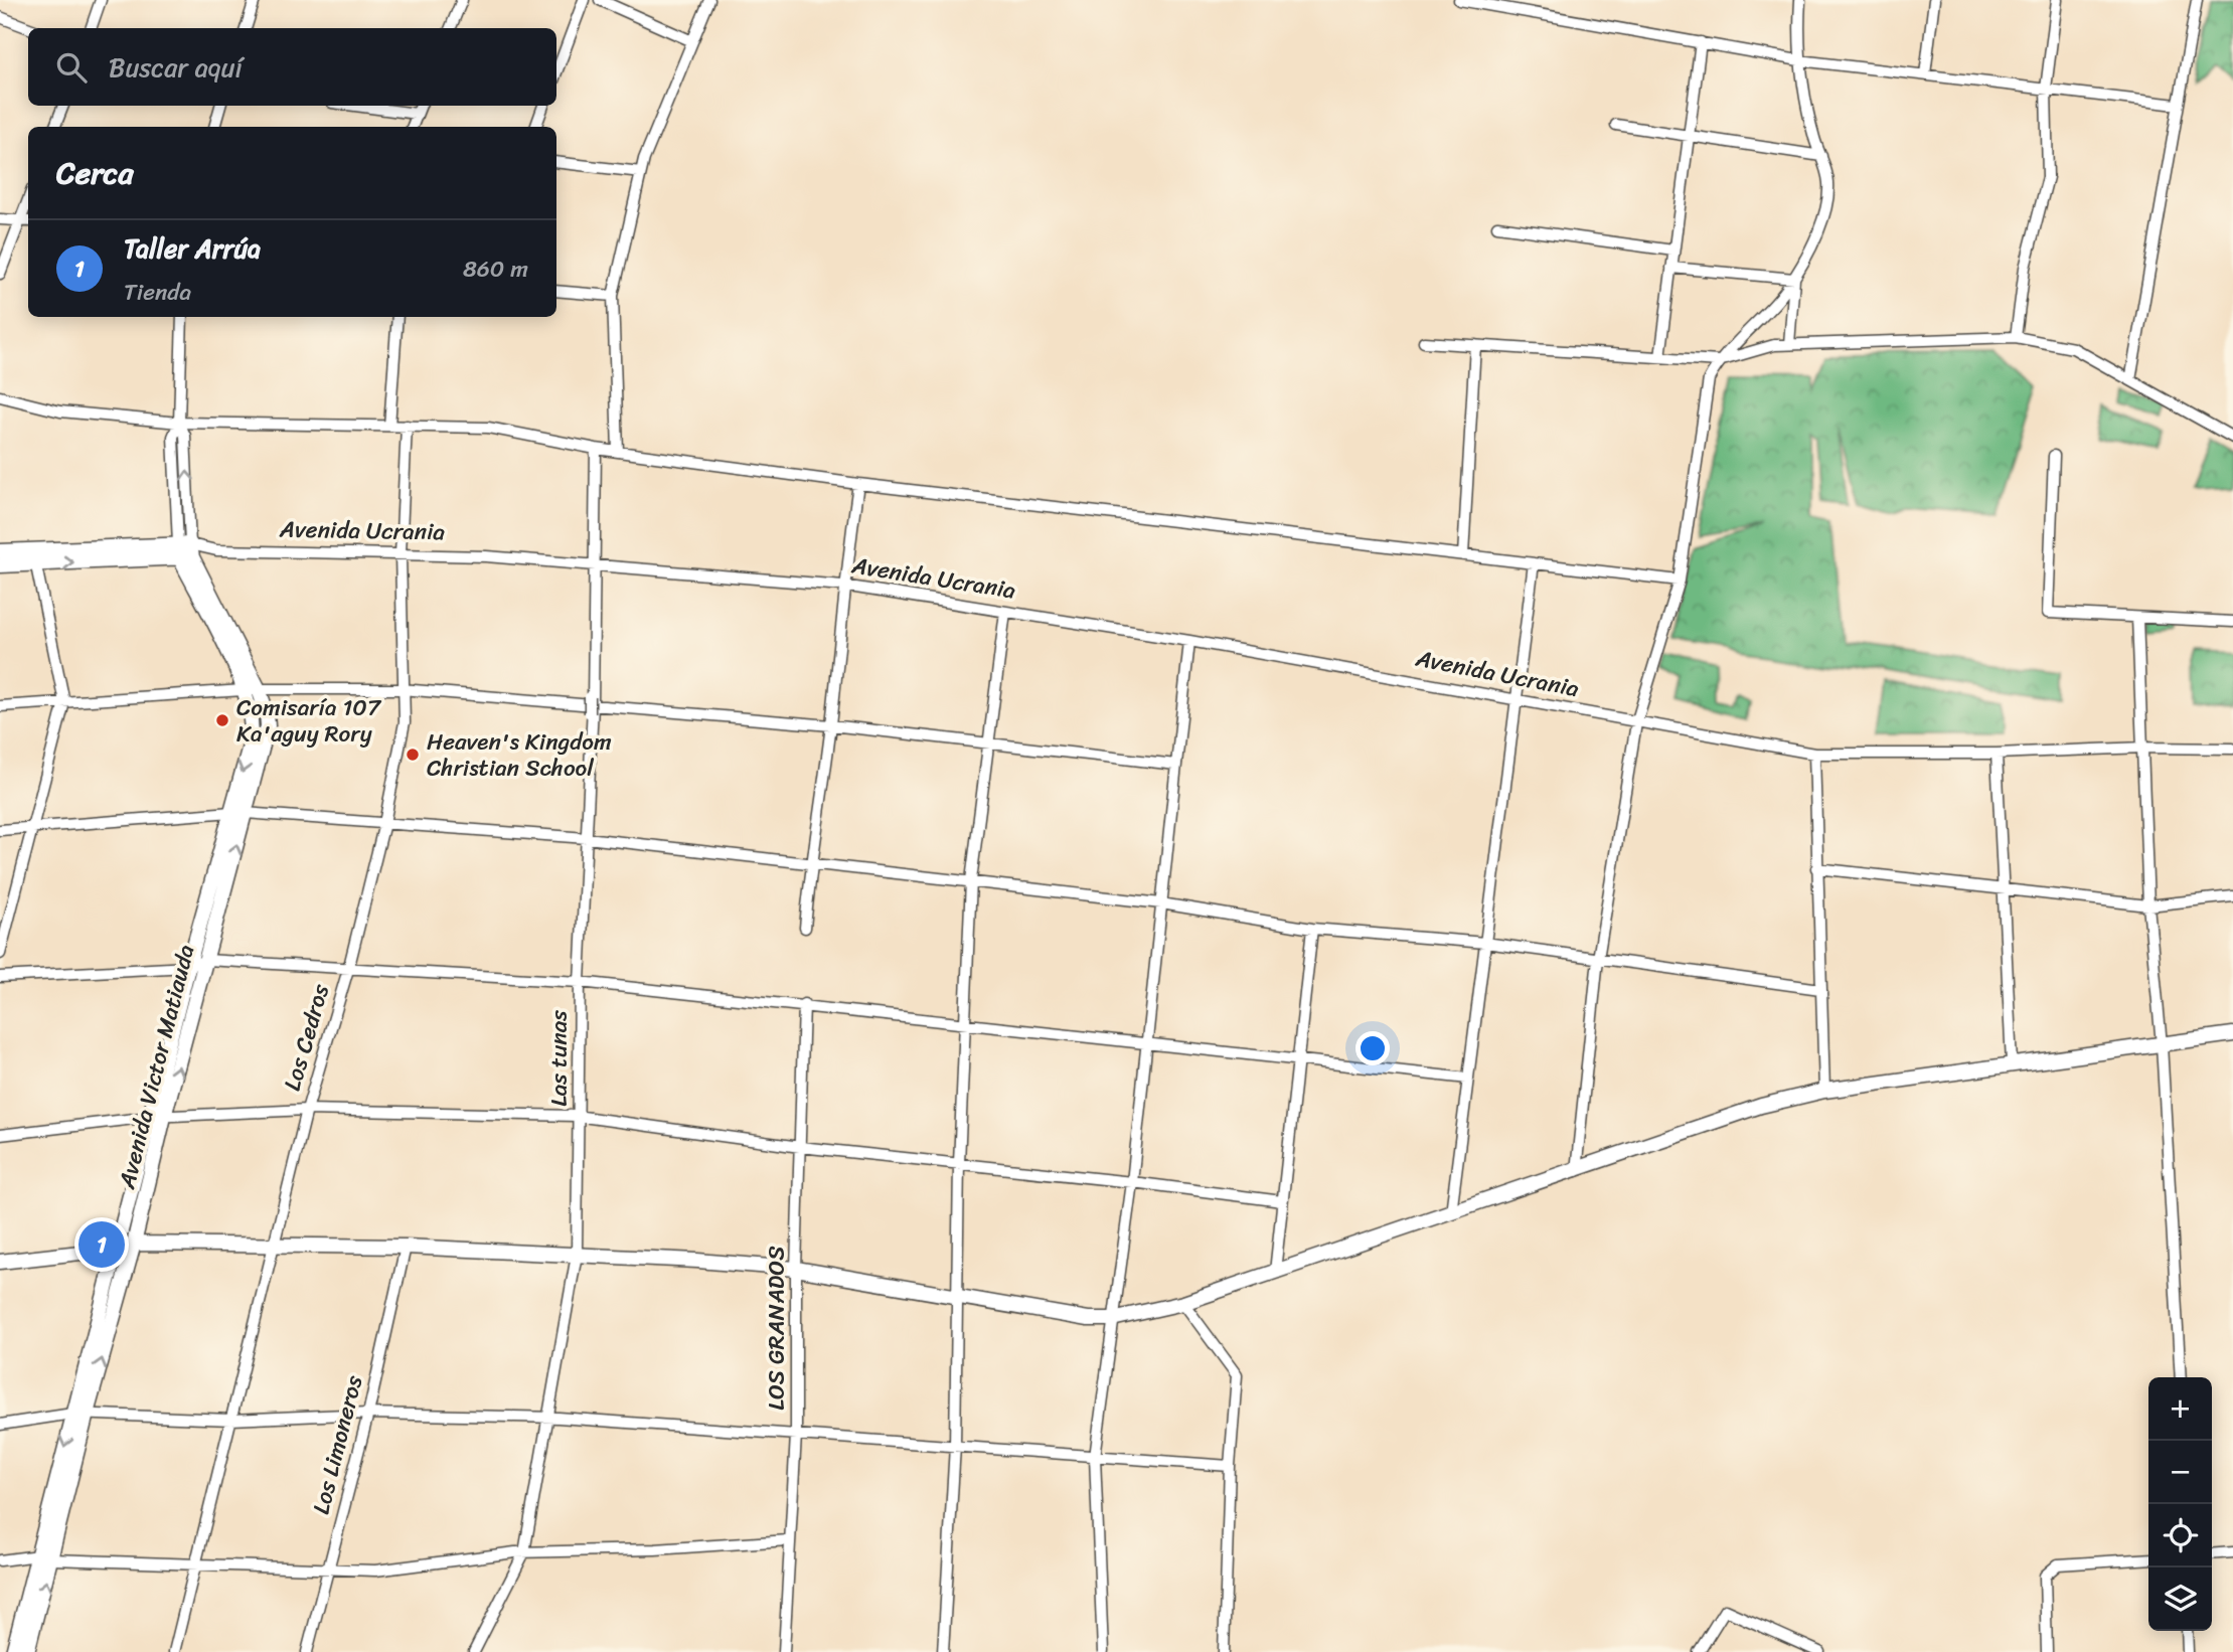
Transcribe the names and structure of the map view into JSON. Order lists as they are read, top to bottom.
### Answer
{
  "streets": {
    "street": [
      "Avenida Ucrania",
      "Los Cedros",
      "Las tunas",
      "Avenida Victor Matiauda",
      "LOS GRANADOS",
      "Los Limoneros"
    ]
  },
  "crossings": [
    ["Avenida Ucrania", "Los Cedros"],
    ["Avenida Ucrania", "Las tunas"],
    ["Avenida Ucrania", "Avenida Victor Matiauda"]
  ],
  "places": ["Comisaría 107 Ka'aguy Rory", "Heaven's Kingdom Christian School"],
  "page": {
    "search": "Buscar aquí",
    "heading": "Cerca",
    "list": [
      {
        "mark": "1",
        "name": "Taller Arrúa",
        "note": "Tienda",
        "value": "860 m"
      }
    ],
    "pins": "1",
    "map_buttons": ["+", "−"]
  }
}
